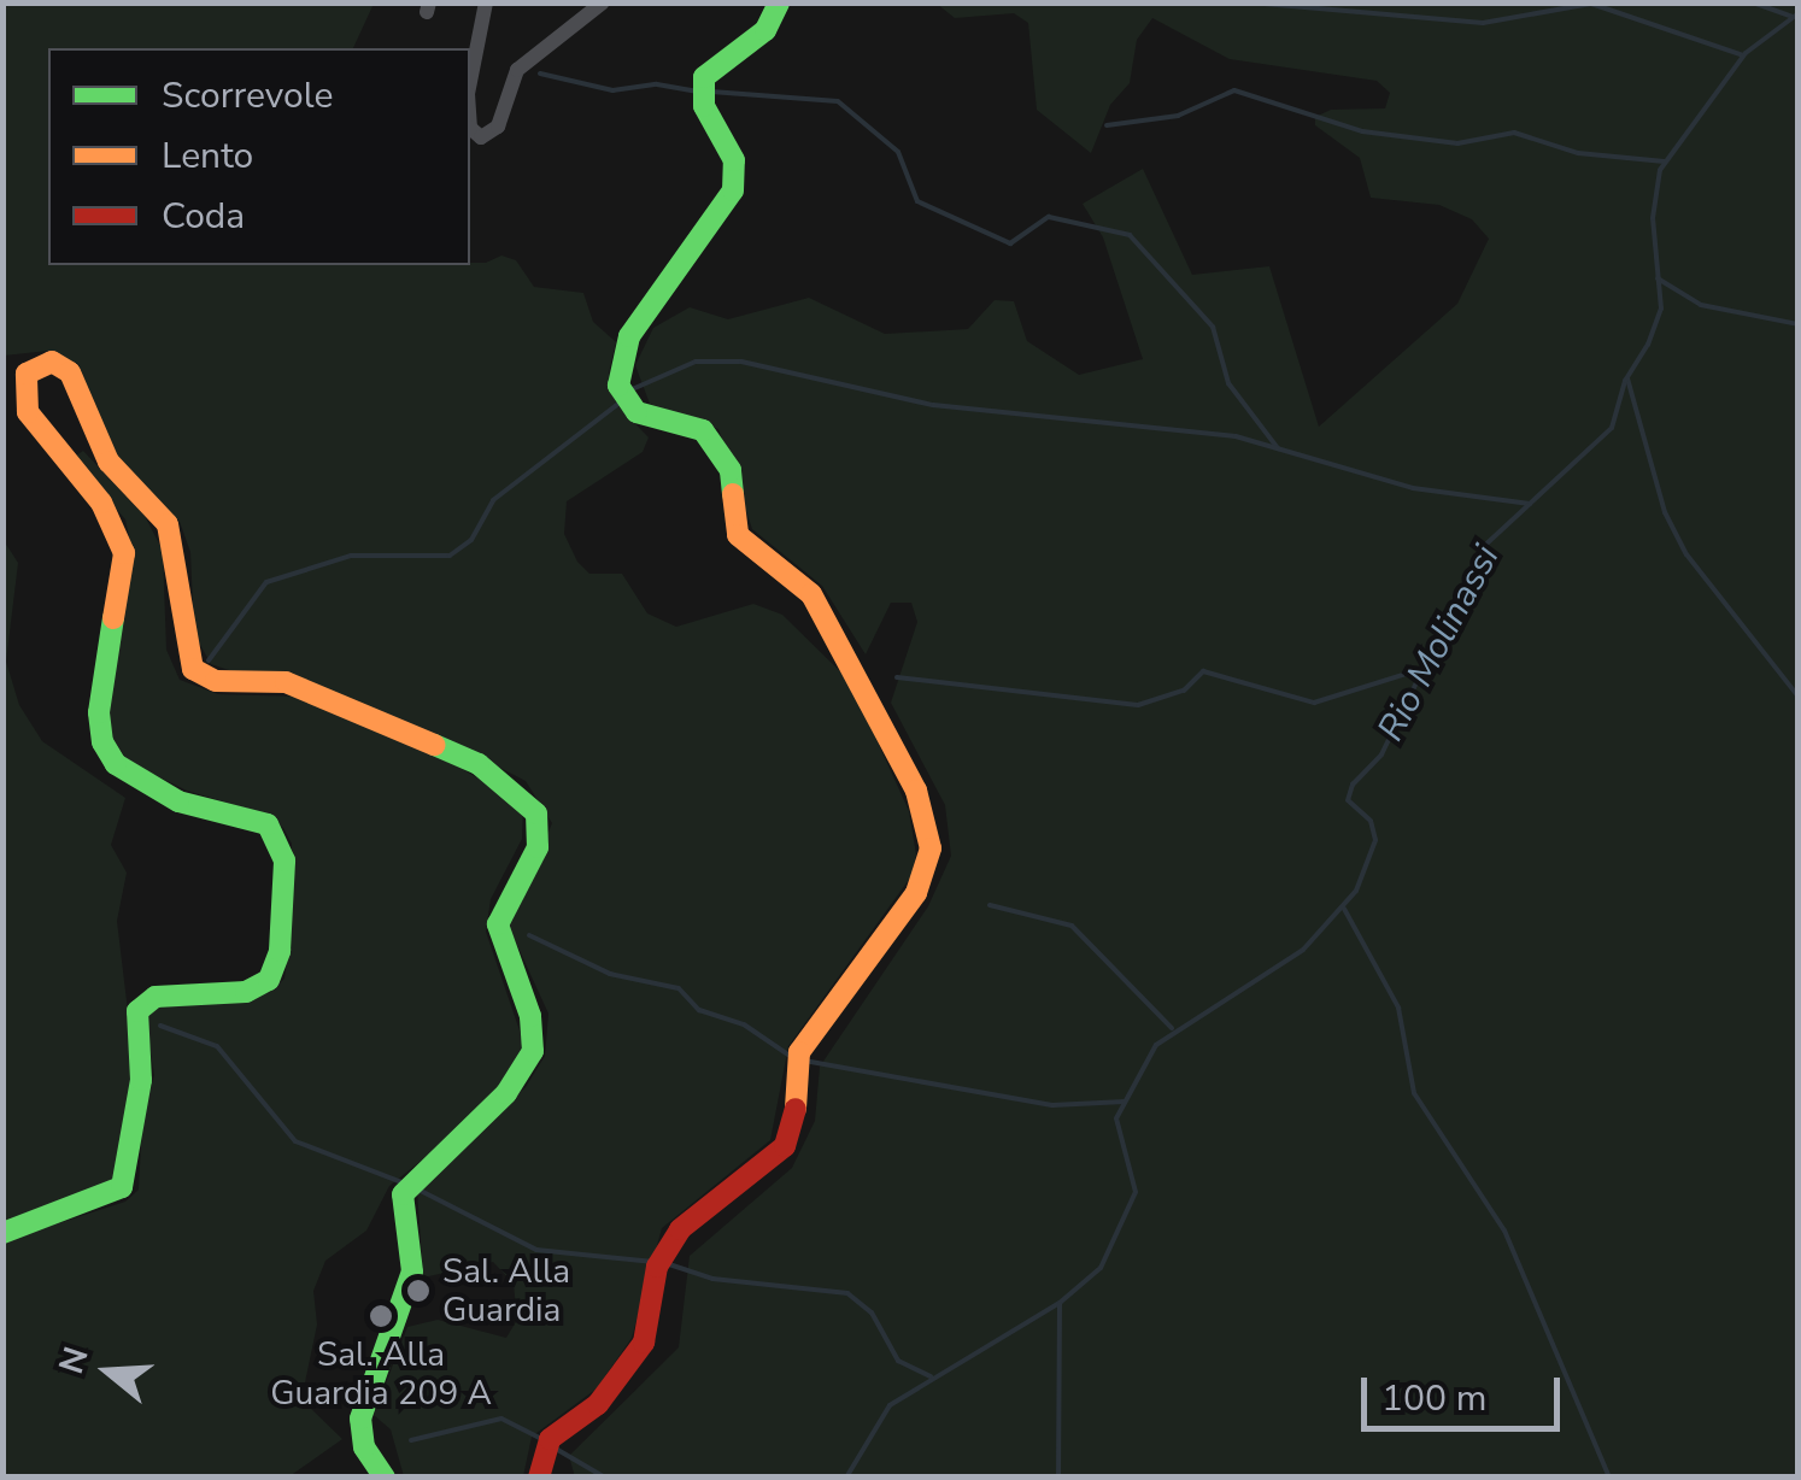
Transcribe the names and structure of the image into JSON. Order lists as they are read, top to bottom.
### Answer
{
  "water": ["Rio Molinassi"],
  "places": ["Sal. Alla Guardia", "Sal. Alla Guardia 209 A"],
  "legend": ["Scorrevole", "Lento", "Coda"],
  "scale_bar": "100 m",
  "north": "left"
}
